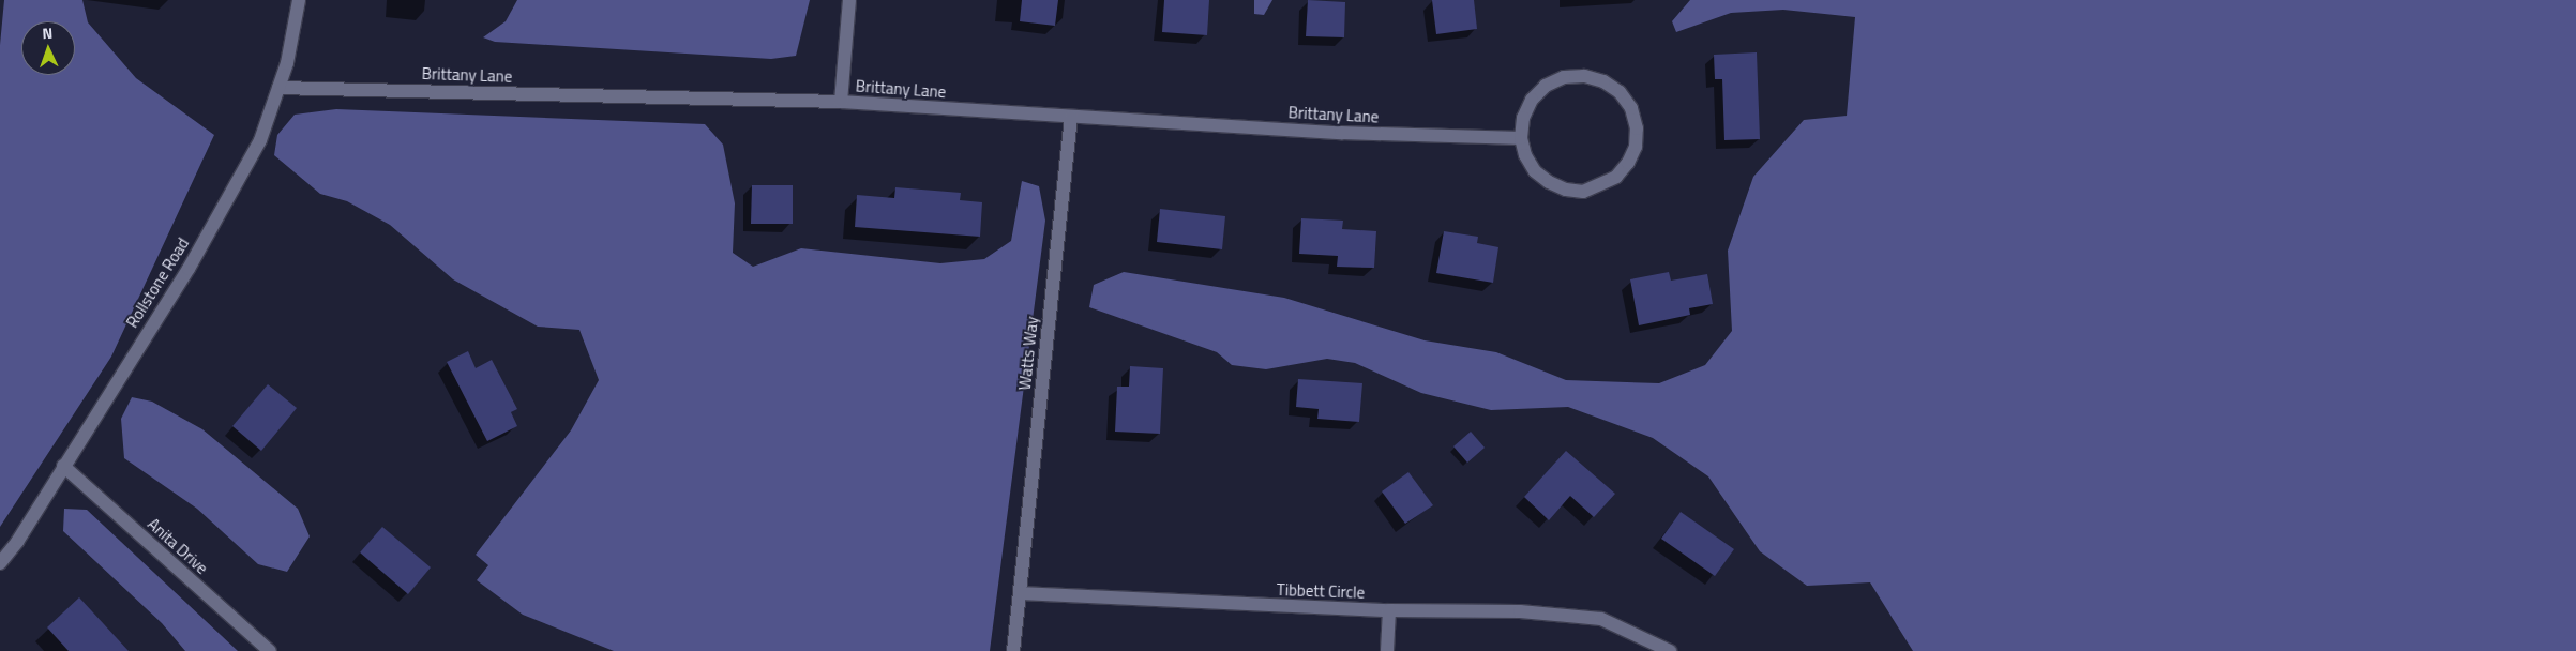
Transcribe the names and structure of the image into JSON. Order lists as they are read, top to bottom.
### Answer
{
  "streets": {
    "street": [
      "Brittany Lane",
      "Rollstone Road",
      "Watts Way",
      "Anita Drive",
      "Tibbett Circle"
    ]
  },
  "crossings": [
    ["Brittany Lane", "Rollstone Road"],
    ["Brittany Lane", "Watts Way"],
    ["Rollstone Road", "Anita Drive"],
    ["Watts Way", "Tibbett Circle"]
  ],
  "north": "top"
}
